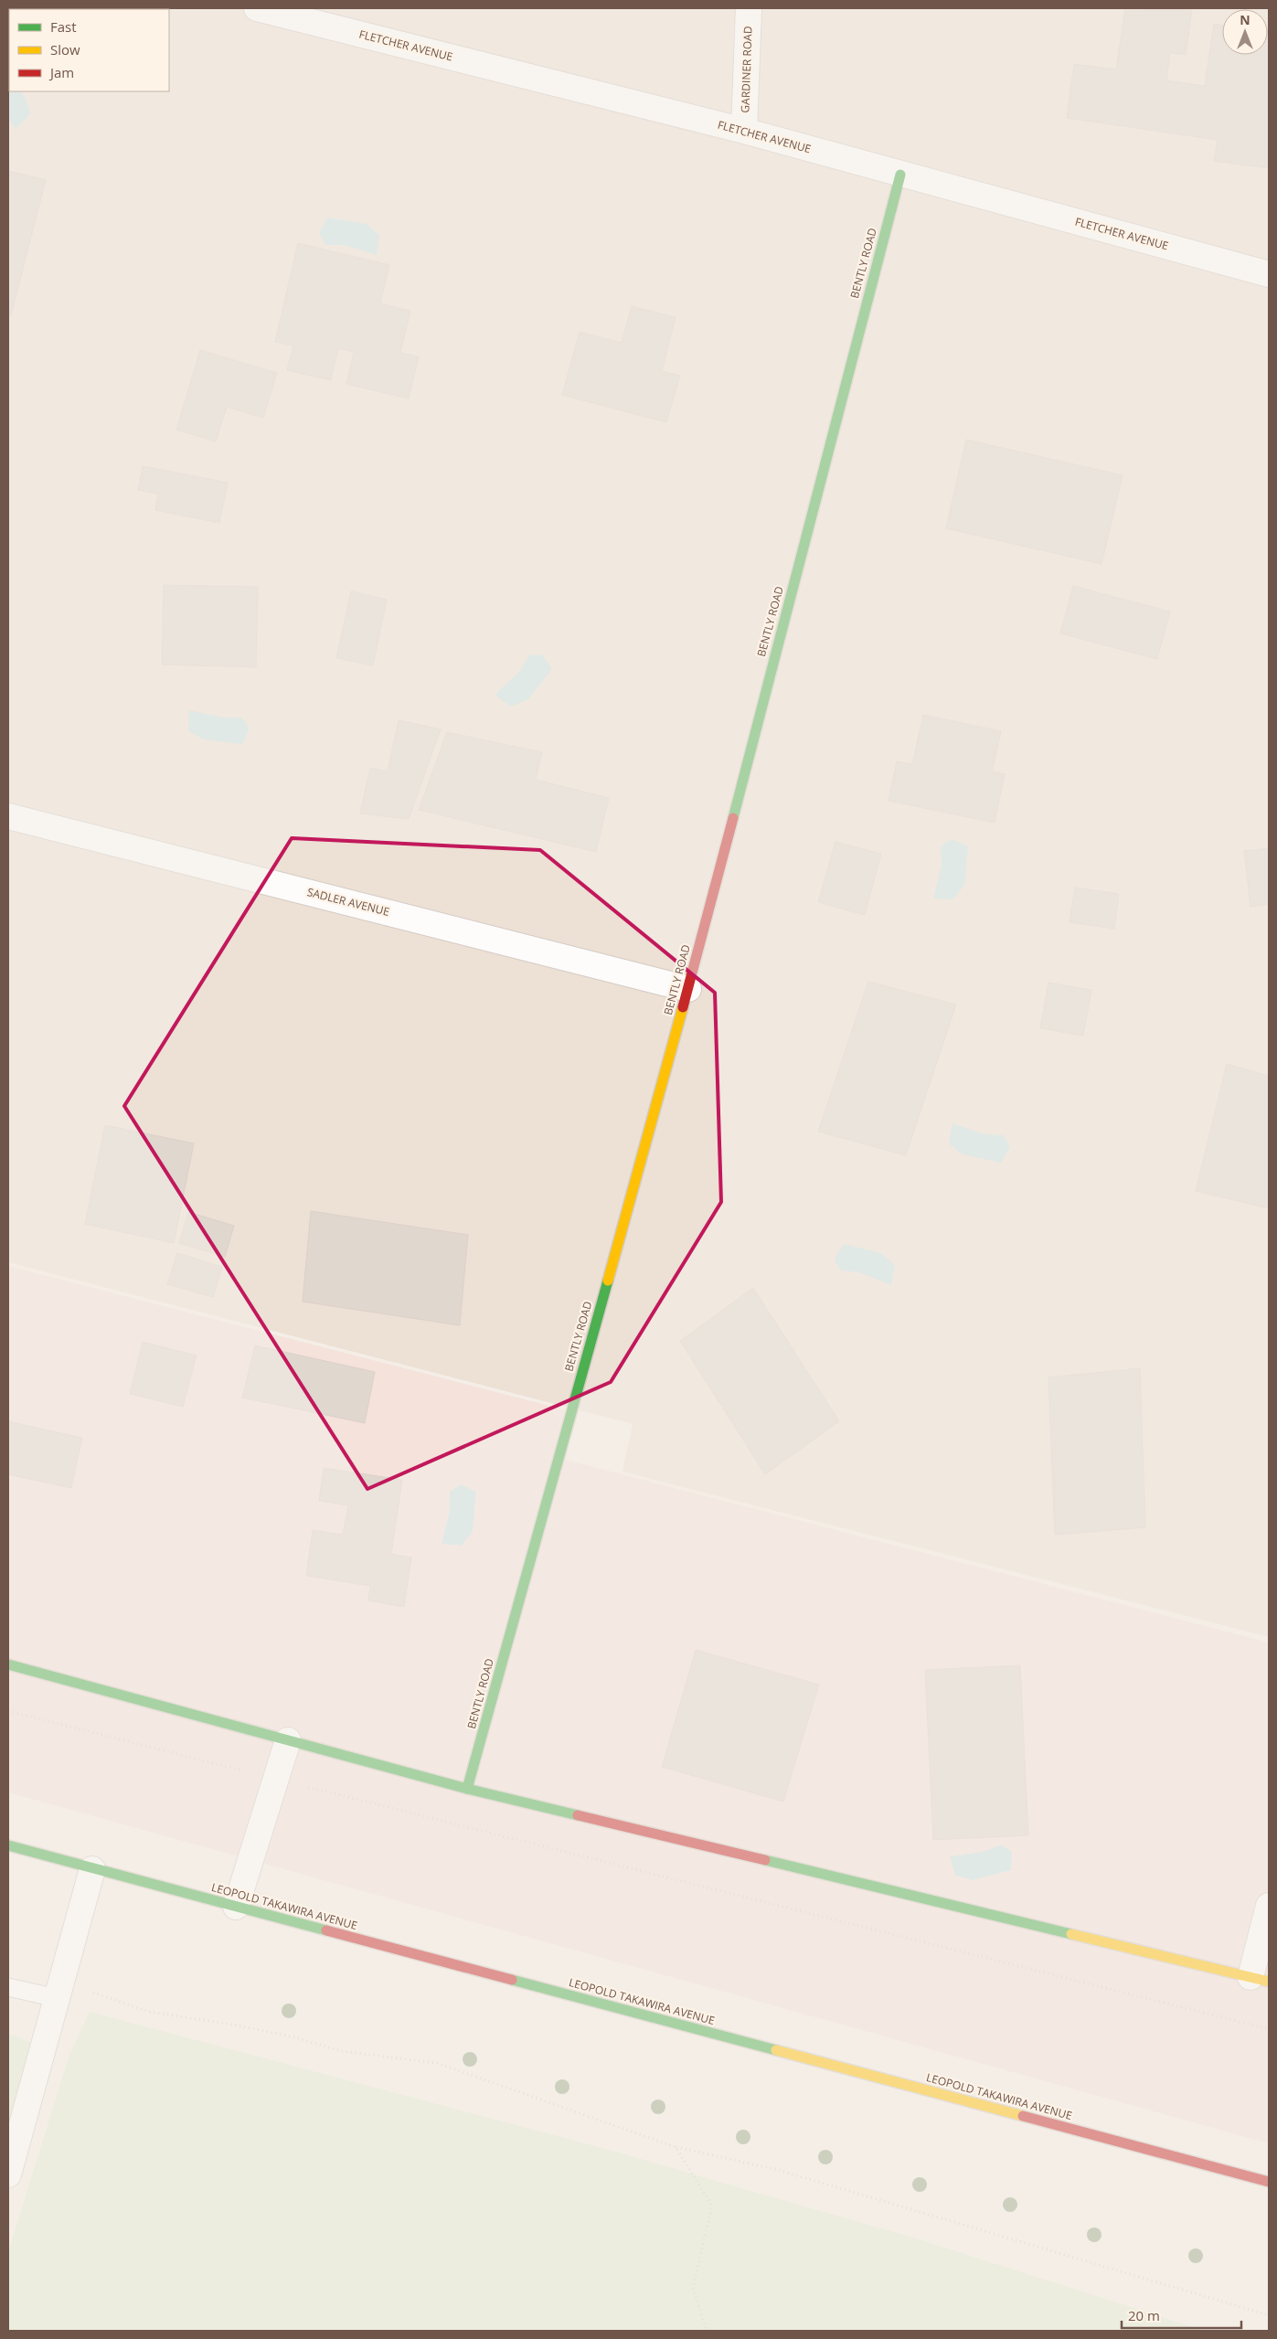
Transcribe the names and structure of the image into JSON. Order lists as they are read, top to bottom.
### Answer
{
  "streets": {
    "main road": ["BENTLY ROAD", "LEOPOLD TAKAWIRA AVENUE"],
    "street": ["FLETCHER AVENUE", "GARDINER ROAD", "SADLER AVENUE"]
  },
  "crossings": [
    ["FLETCHER AVENUE", "GARDINER ROAD"],
    ["FLETCHER AVENUE", "BENTLY ROAD"],
    ["BENTLY ROAD", "SADLER AVENUE"]
  ],
  "legend": ["Fast", "Slow", "Jam"],
  "scale_bar": "20 m",
  "north": "top"
}
